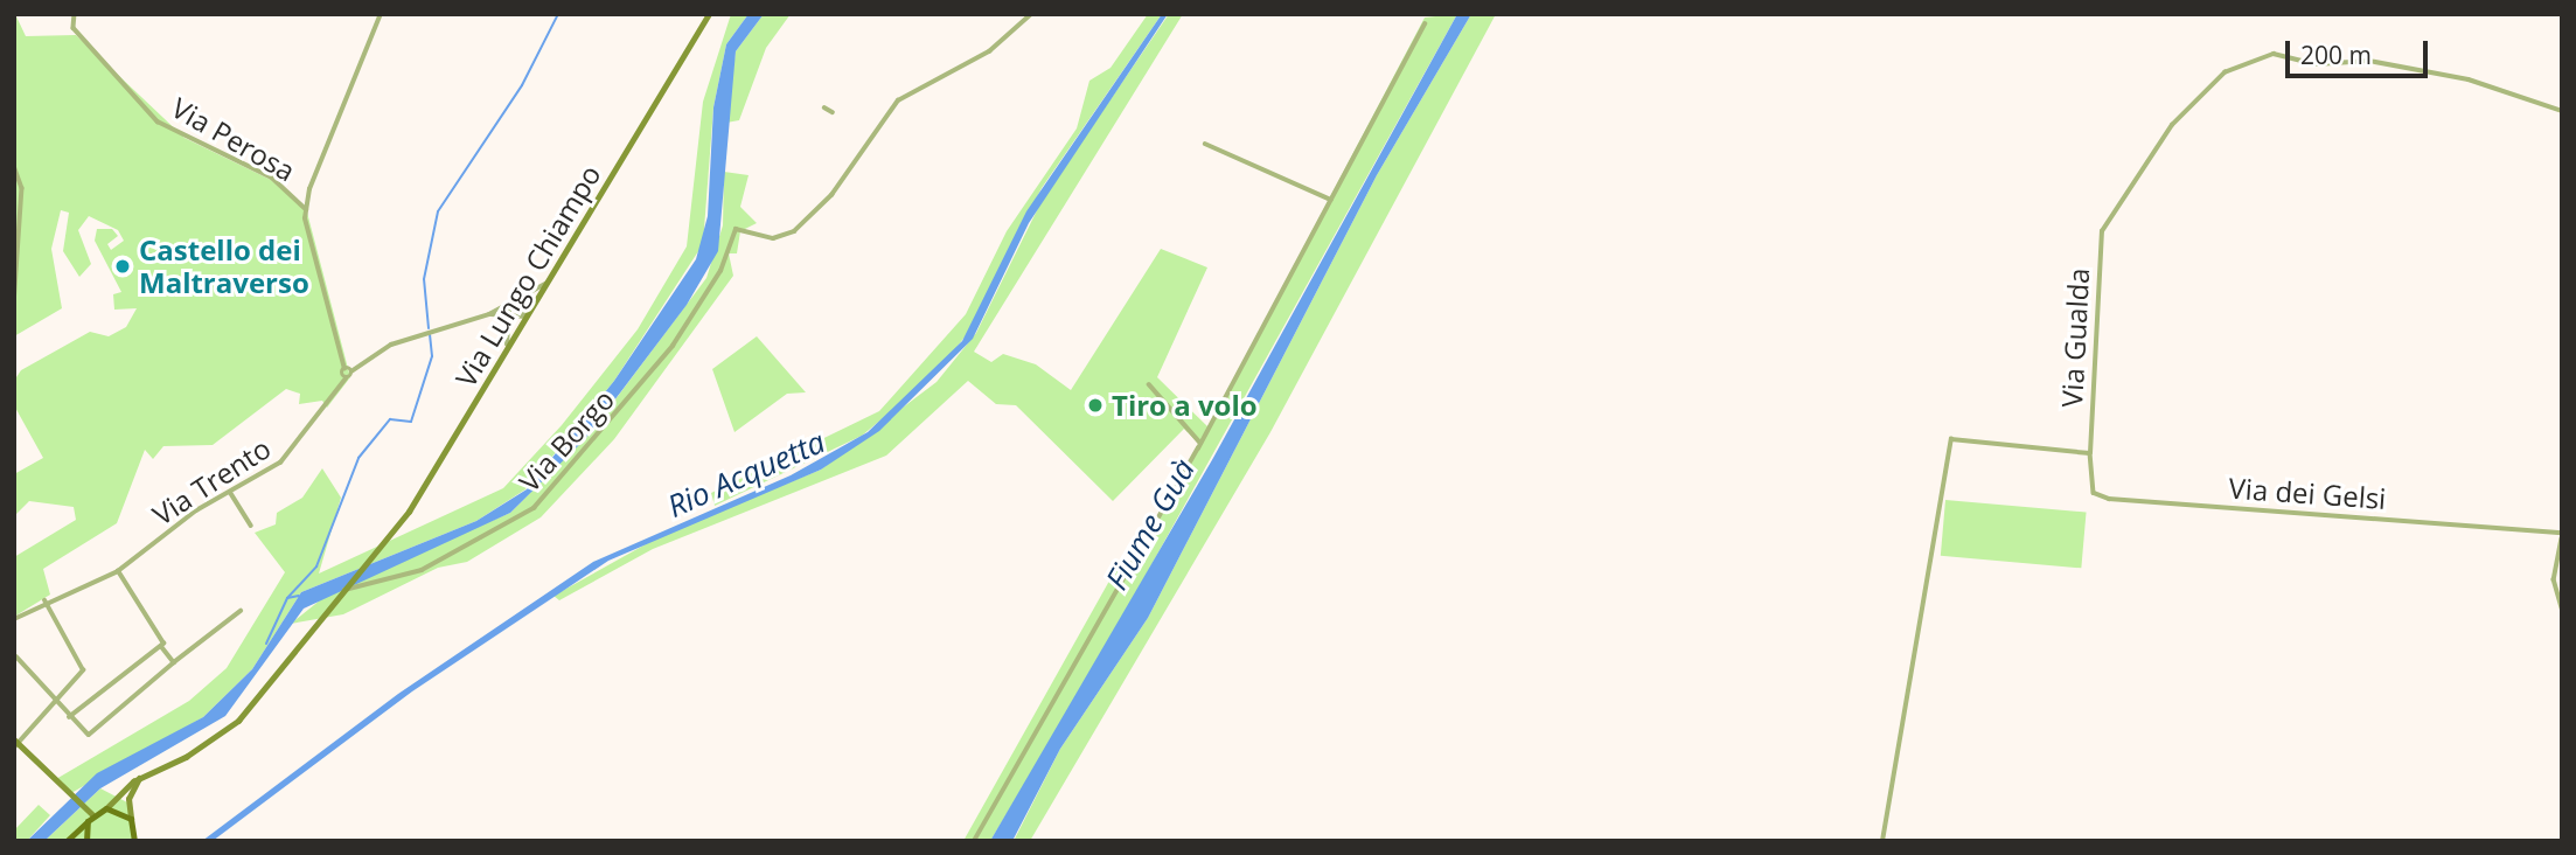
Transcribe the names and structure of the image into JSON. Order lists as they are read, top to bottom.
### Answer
{
  "streets": {
    "main road": ["Via Lungo Chiampo"],
    "street": [
      "Via Perosa",
      "Via Gualda",
      "Via Borgo",
      "Via Trento",
      "Via dei Gelsi"
    ]
  },
  "crossings": [
    ["Via Perosa", "Via Trento"],
    ["Via Lungo Chiampo", "Via Borgo"],
    ["Via Gualda", "Via dei Gelsi"]
  ],
  "water": ["Rio Acquetta", "Fiume Guà"],
  "places": ["Castello dei Maltraverso", "Tiro a volo"],
  "scale_bar": "200 m"
}
